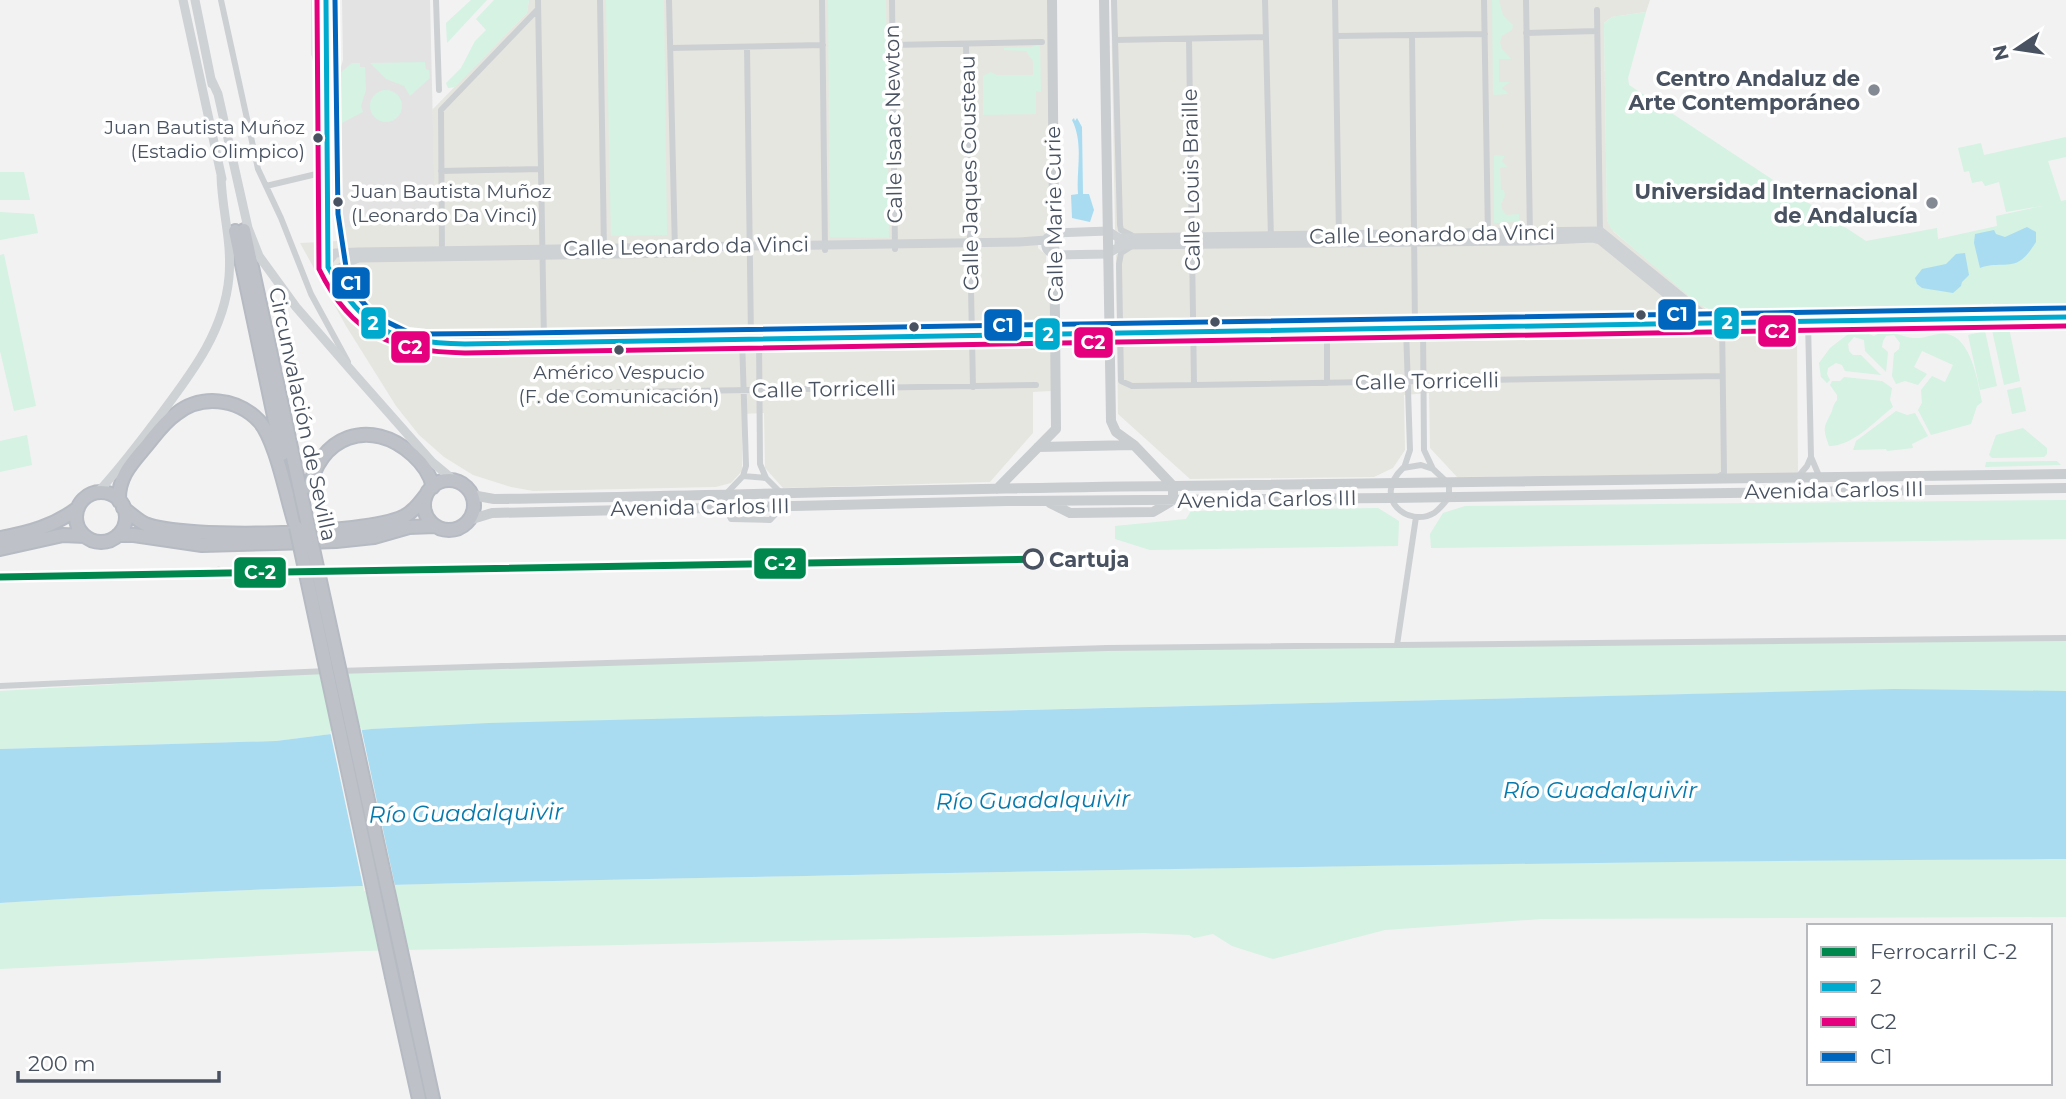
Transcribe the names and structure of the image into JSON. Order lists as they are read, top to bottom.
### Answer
{
  "streets": {
    "highway": ["Circunvalación de Sevilla"],
    "main road": ["Calle Marie Curie", "Avenida Carlos III"],
    "street": [
      "Calle Isaac Newton",
      "Calle Jaques Cousteau",
      "Calle Louis Braille",
      "Calle Leonardo da Vinci",
      "Calle Torricelli"
    ]
  },
  "crossings": [
    ["Calle Isaac Newton", "Calle Leonardo da Vinci"],
    ["Calle Jaques Cousteau", "Calle Leonardo da Vinci"],
    ["Calle Jaques Cousteau", "Calle Torricelli"],
    ["Calle Louis Braille", "Calle Leonardo da Vinci"],
    ["Calle Louis Braille", "Calle Torricelli"],
    ["Calle Marie Curie", "Calle Leonardo da Vinci"]
  ],
  "water": ["Río Guadalquivir"],
  "places": [
    "Centro Andaluz de Arte Contemporáneo",
    "Juan Bautista Muñoz (Estadio Olimpico)",
    "Juan Bautista Muñoz (Leonardo Da Vinci)",
    "Universidad Internacional de Andalucía",
    "Américo Vespucio (F. de Comunicación)",
    "Cartuja"
  ],
  "lines": [
    "transit line 2",
    "transit line C2",
    "transit line C1",
    "rail line C-2"
  ],
  "legend": [
    "Ferrocarril C-2",
    "2",
    "C2",
    "C1"
  ],
  "scale_bar": "200 m",
  "north": "left"
}
